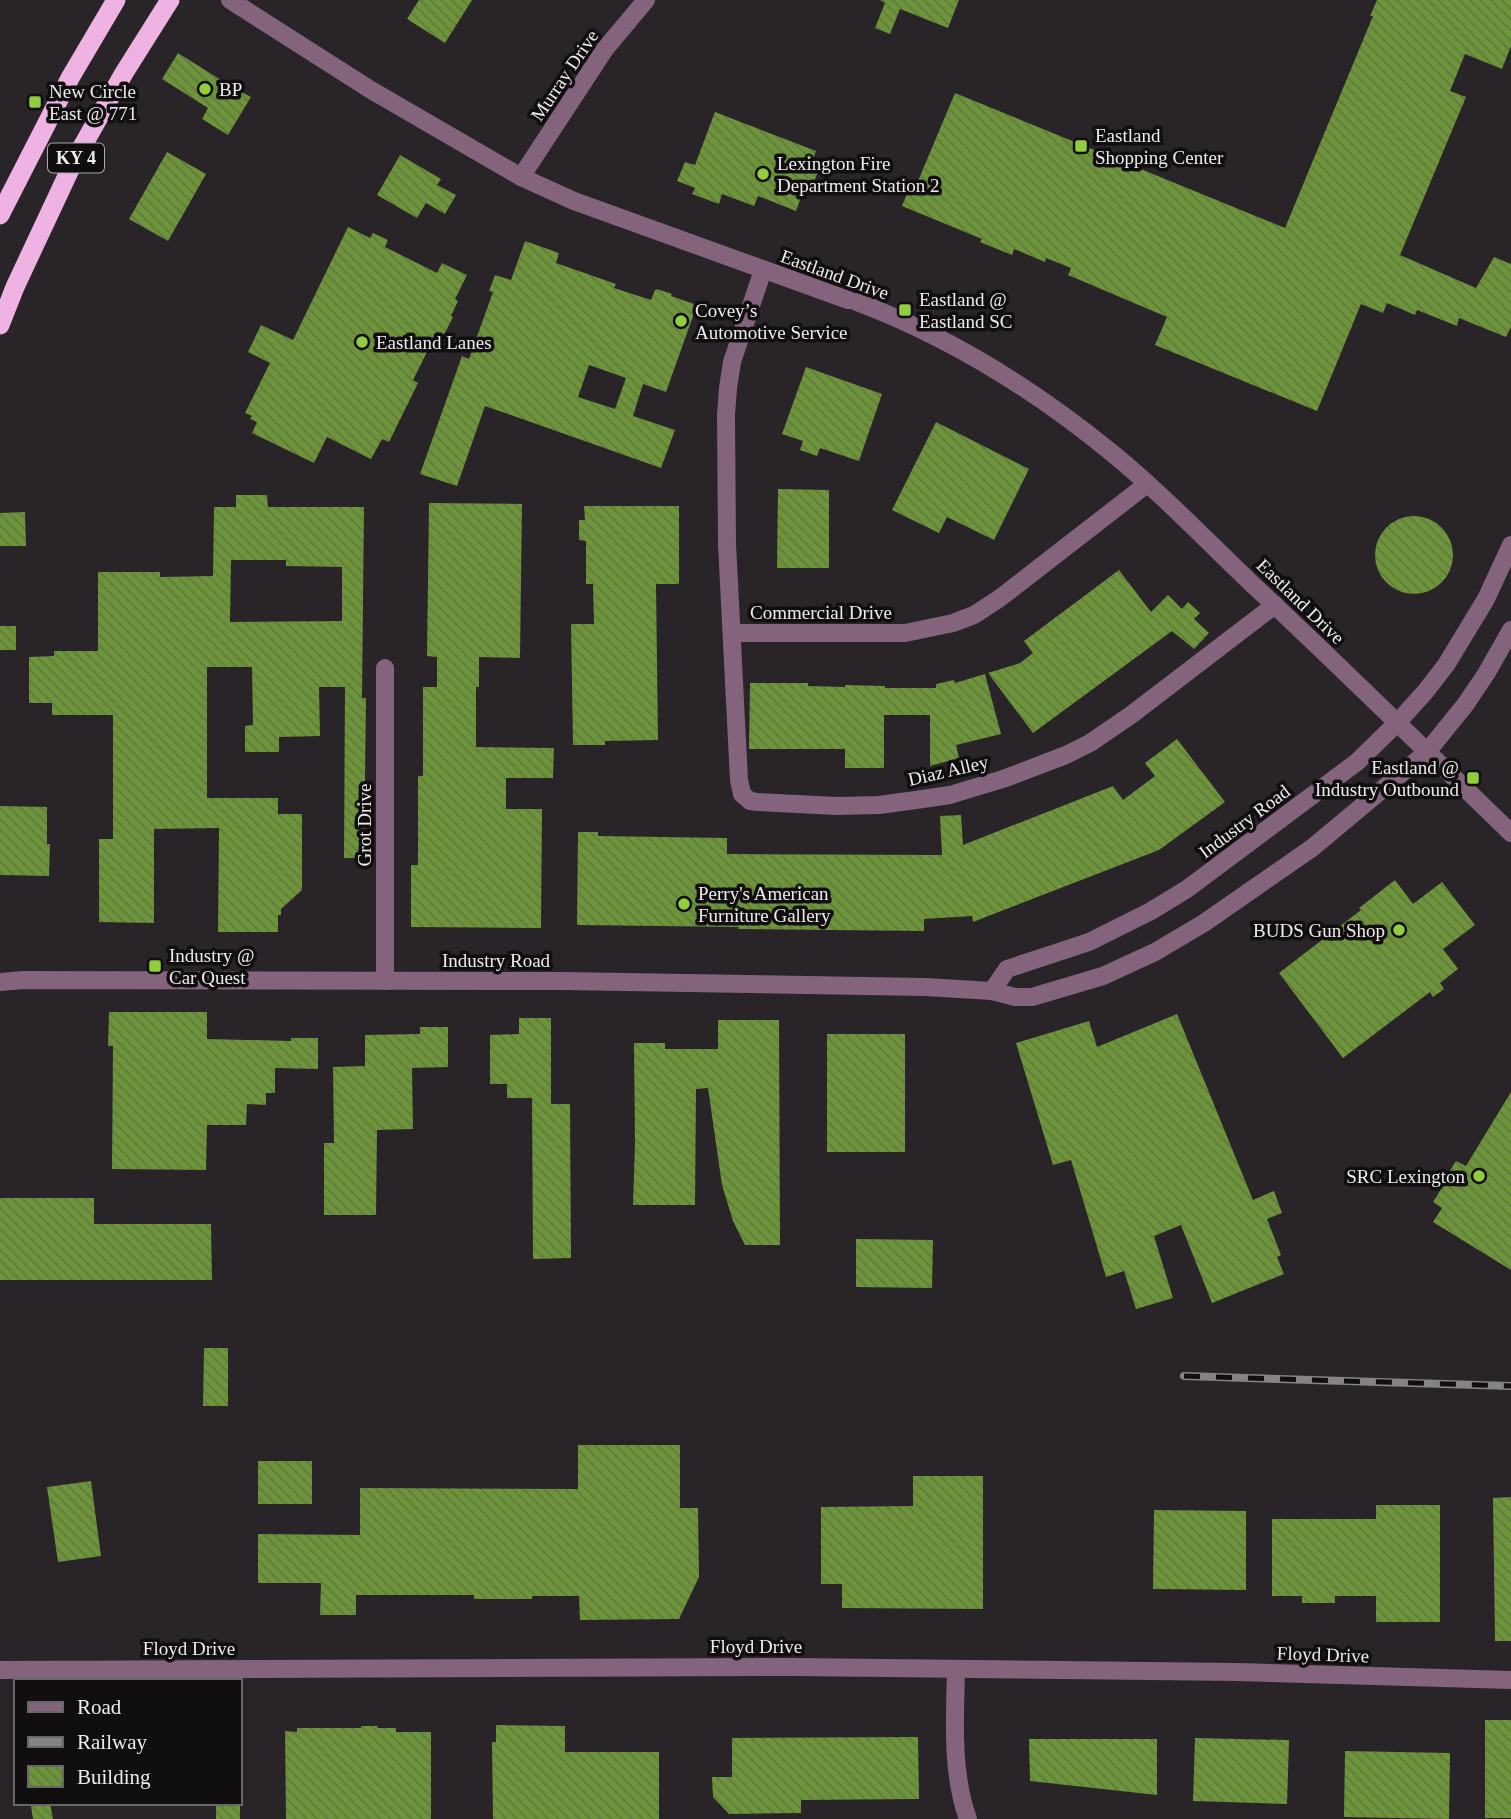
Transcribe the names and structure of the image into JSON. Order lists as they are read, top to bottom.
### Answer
{
  "streets": {
    "highway": ["KY 4"],
    "street": [
      "Murray Drive",
      "Eastland Drive",
      "Commercial Drive",
      "Diaz Alley",
      "Industry Road",
      "Grot Drive",
      "Floyd Drive"
    ]
  },
  "crossings": [
    ["Murray Drive", "Eastland Drive"],
    ["Eastland Drive", "Commercial Drive"],
    ["Eastland Drive", "Diaz Alley"],
    ["Eastland Drive", "Industry Road"],
    ["Commercial Drive", "Diaz Alley"],
    ["Industry Road", "Grot Drive"]
  ],
  "places": {
    "other": [
      "BP",
      "Lexington Fire Department Station 2",
      "Covey’s Automotive Service",
      "Eastland Lanes",
      "Perry's American Furniture Gallery",
      "BUDS Gun Shop",
      "SRC Lexington"
    ],
    "transit": [
      "New Circle East @ 771",
      "Eastland Shopping Center",
      "Eastland @ Eastland SC",
      "Eastland @ Industry Outbound",
      "Industry @ Car Quest"
    ]
  },
  "legend": ["Road", "Railway", "Building"]
}
